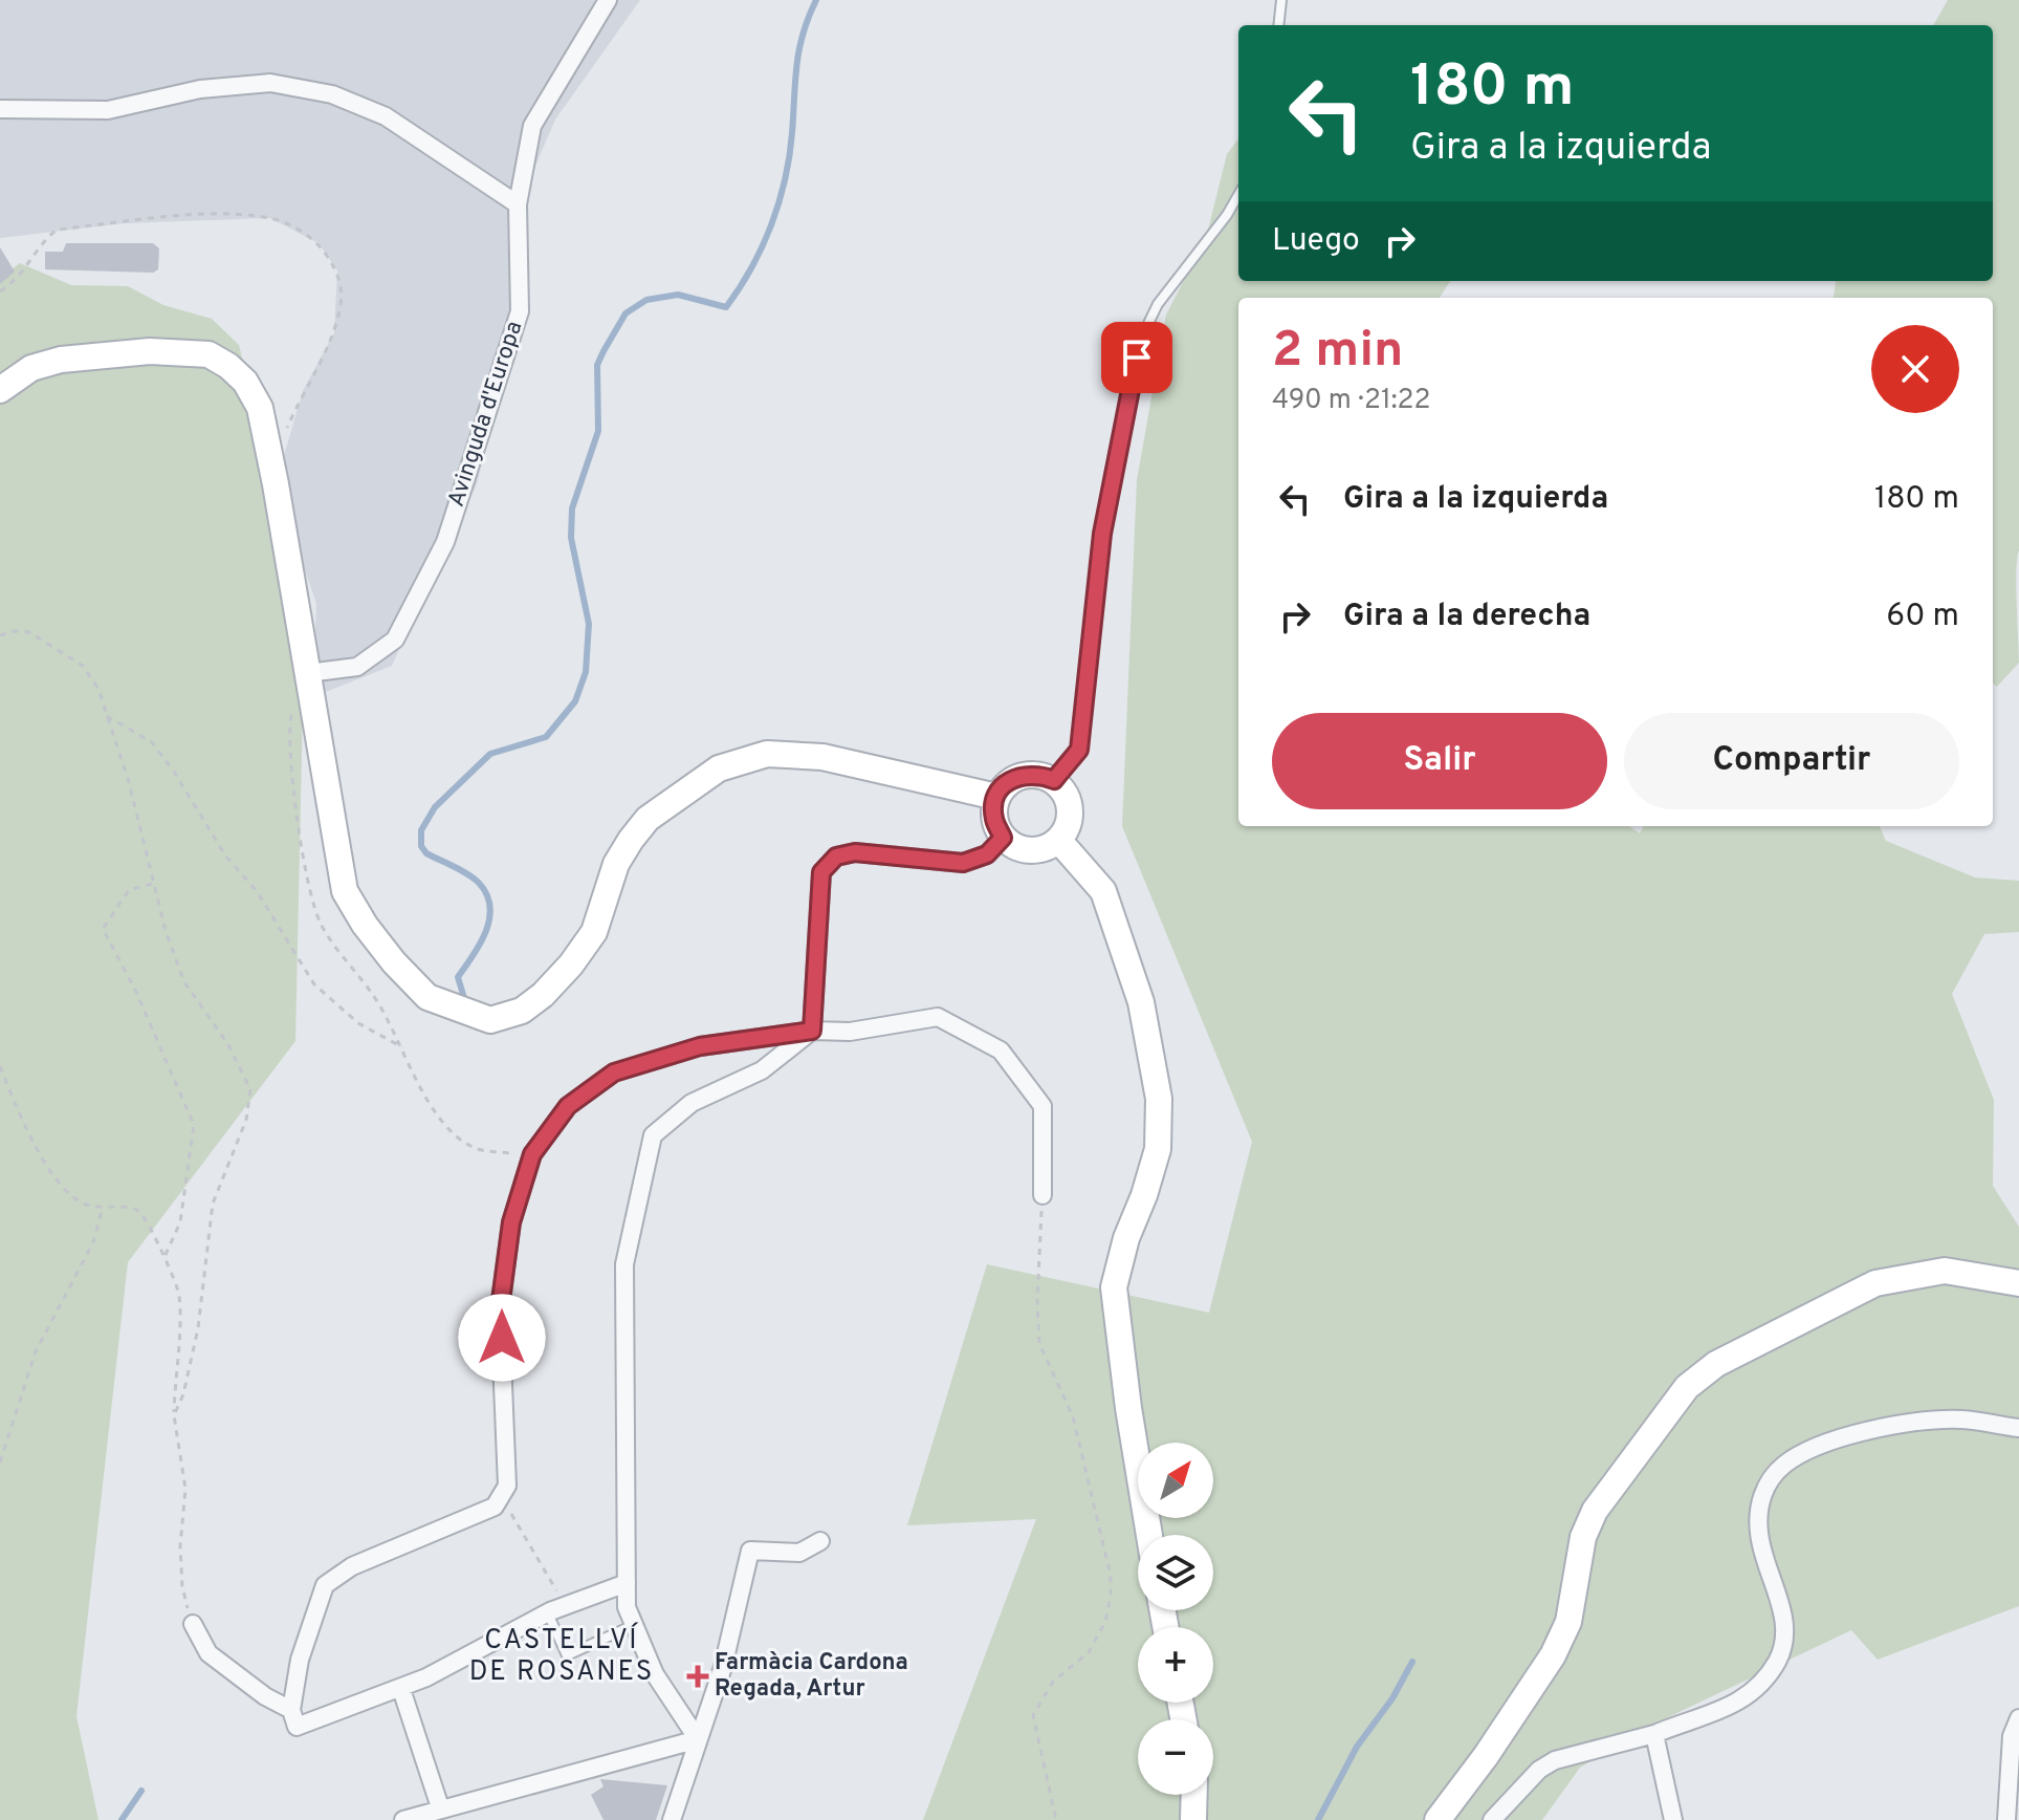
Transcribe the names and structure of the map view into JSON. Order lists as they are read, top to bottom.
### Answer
{
  "streets": {
    "street": ["Avinguda d'Europa"]
  },
  "districts": ["CASTELLVÍ DE ROSANES"],
  "places": {
    "health": ["Farmàcia Cardona Regada, Artur"]
  },
  "north": "top right",
  "page": {
    "turn": ["180 m", "Gira a la izquierda"],
    "then": "Luego",
    "heading": ["2 min", "490 m · 21:22"],
    "list": [
      {
        "name": "Gira a la izquierda",
        "value": "180 m"
      },
      {
        "name": "Gira a la derecha",
        "value": "60 m"
      }
    ],
    "buttons": ["Salir", "Compartir"],
    "map_buttons": ["+", "−"]
  }
}
